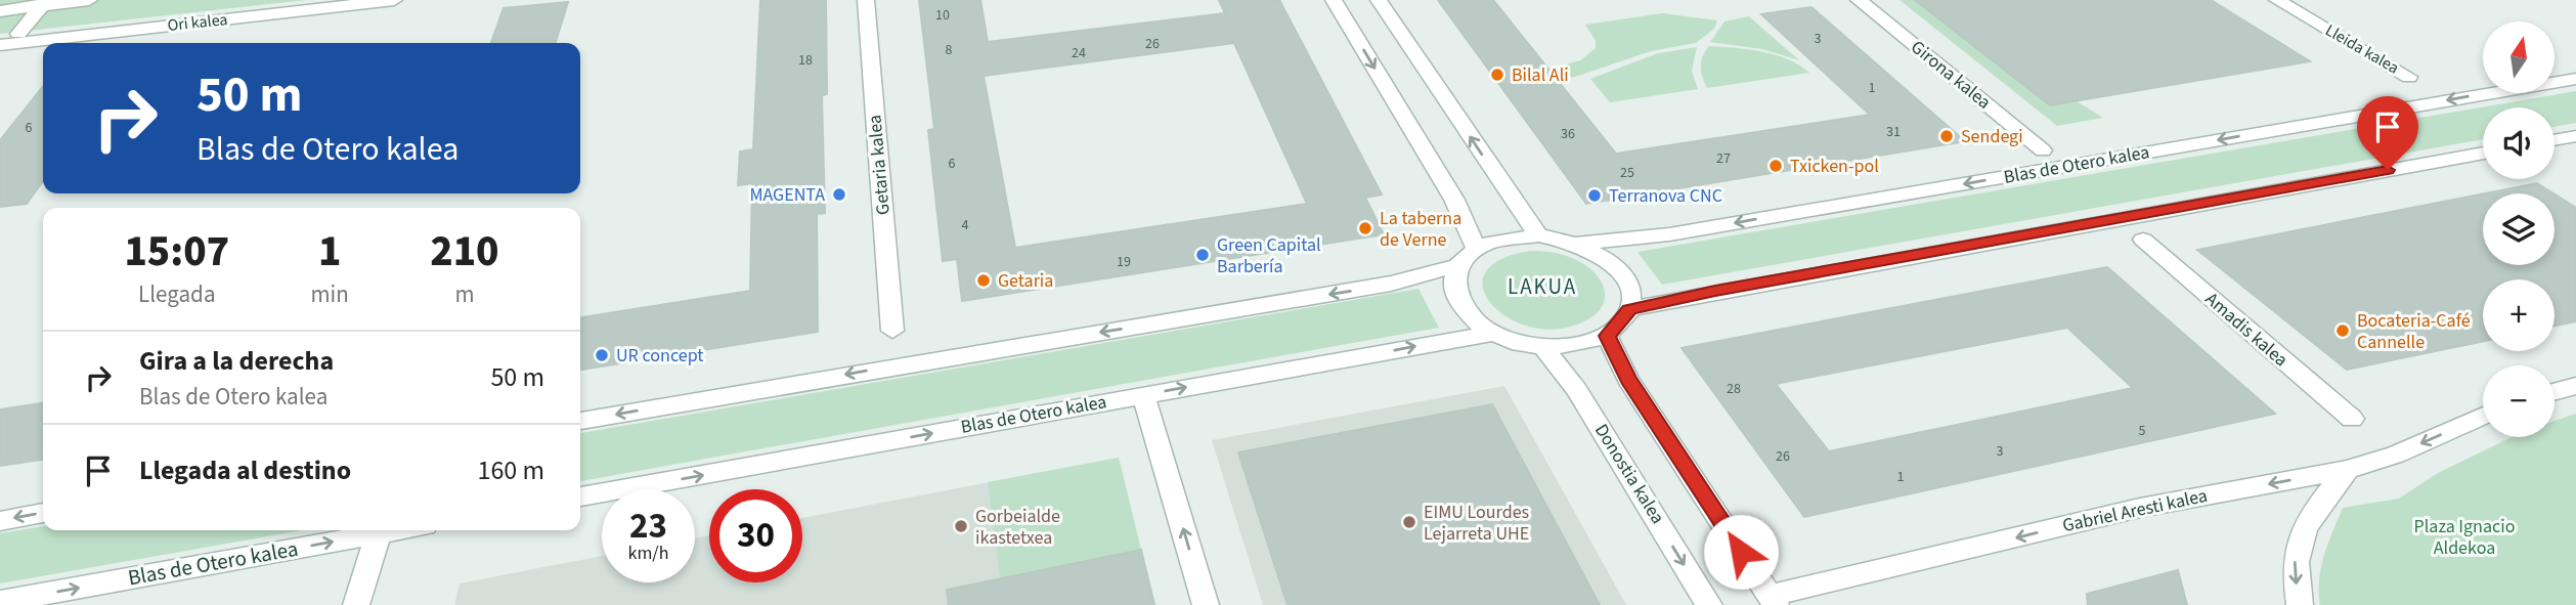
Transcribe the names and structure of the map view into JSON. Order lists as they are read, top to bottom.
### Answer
{
  "streets": {
    "street": [
      "Ori kalea",
      "Lleida kalea",
      "Girona kalea",
      "Getaria kalea",
      "Blas de Otero kalea",
      "Amadis kalea",
      "Donostia kalea",
      "Gabriel Aresti kalea"
    ]
  },
  "crossings": [
    ["Blas de Otero kalea", "Donostia kalea"]
  ],
  "one_way": ["Gabriel Aresti kalea"],
  "districts": ["LAKUA"],
  "parks": ["Plaza Ignacio Aldekoa"],
  "places": [
    "Bilal Ali",
    "Sendegi",
    "Txicken-pol",
    "MAGENTA",
    "Terranova CNC",
    "La taberna de Verne",
    "Green Capital Barbería",
    "Getaria",
    "Bocateria-Café Cannelle",
    "UR concept",
    "EIMU Lourdes Lejarreta UHE",
    "Gorbeialde ikastetxea"
  ],
  "house_numbers": [
    "10",
    "3",
    "26",
    "8",
    "24",
    "18",
    "1",
    "6",
    "31",
    "36",
    "27",
    "6",
    "25",
    "4",
    "19",
    "28",
    "5",
    "3",
    "26",
    "1"
  ],
  "north": "top",
  "page": {
    "map_buttons": ["+", "−"],
    "turn": ["50 m", "Blas de Otero kalea"],
    "eta": [
      "15:07",
      "Llegada",
      "1",
      "min",
      "210",
      "m"
    ],
    "list": [
      {
        "name": "Gira a la derecha",
        "note": "Blas de Otero kalea",
        "value": "50 m"
      },
      {
        "name": "Llegada al destino",
        "value": "160 m"
      }
    ],
    "speed": "23 km/h",
    "limit": "30"
  }
}
